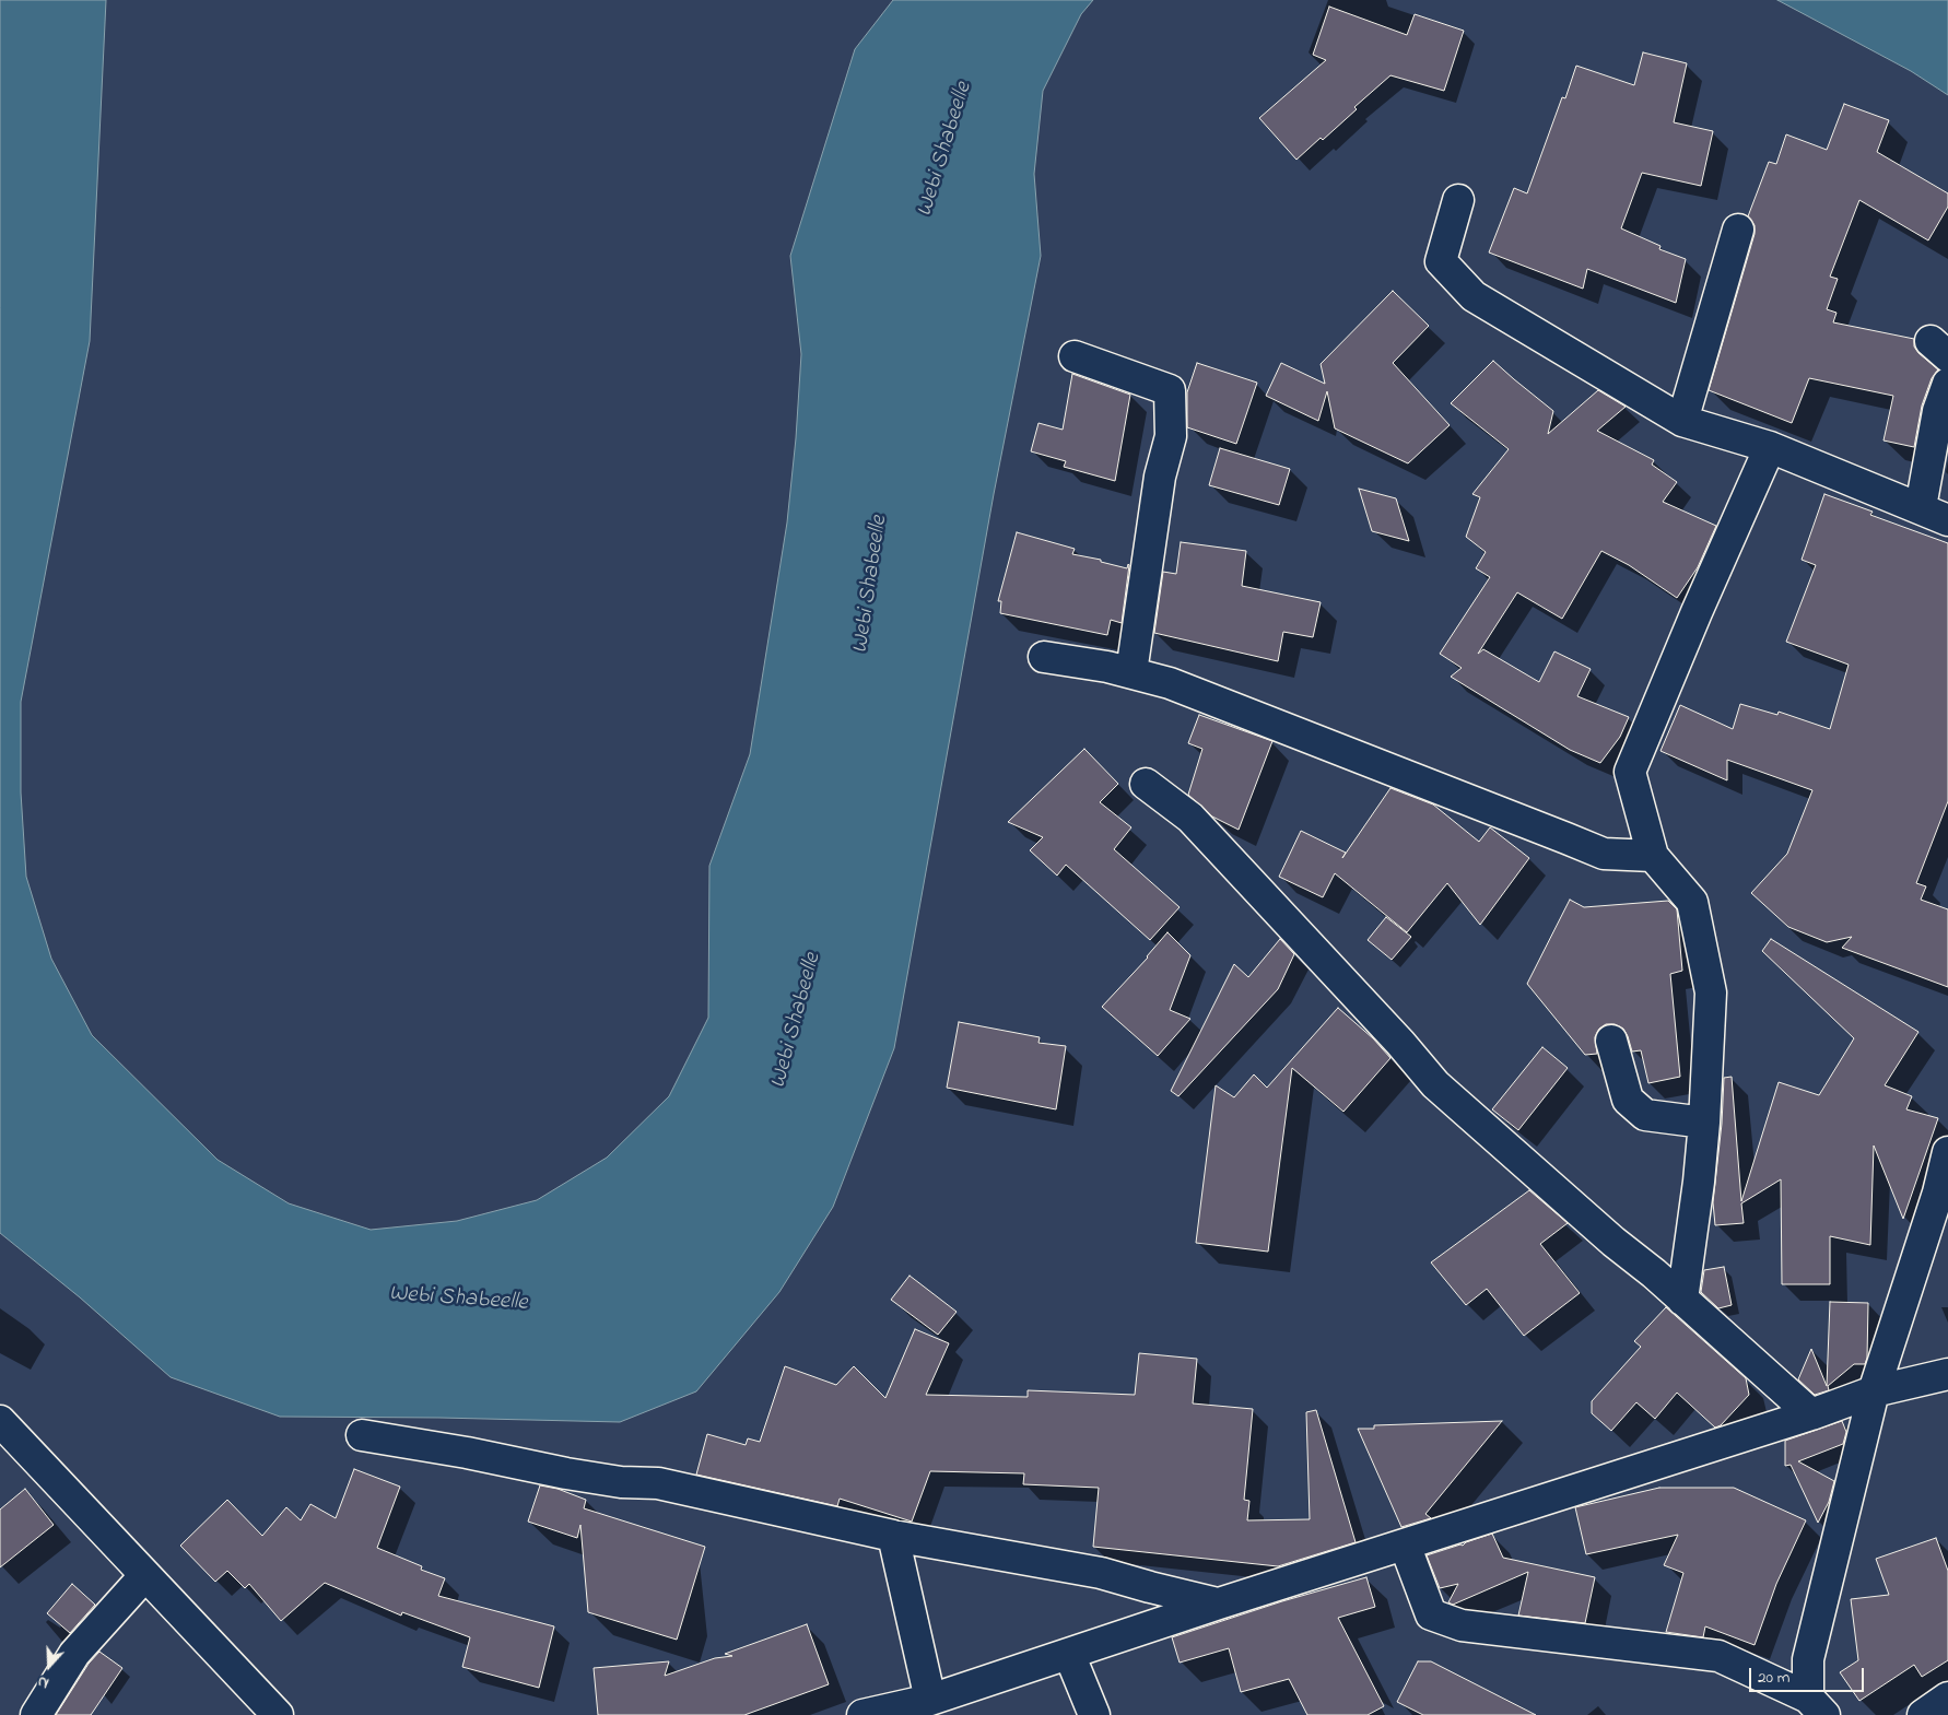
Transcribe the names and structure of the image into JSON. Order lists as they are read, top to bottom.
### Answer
{
  "water": ["Webi Shabeelle"],
  "scale_bar": "20 m",
  "north": "bottom"
}
